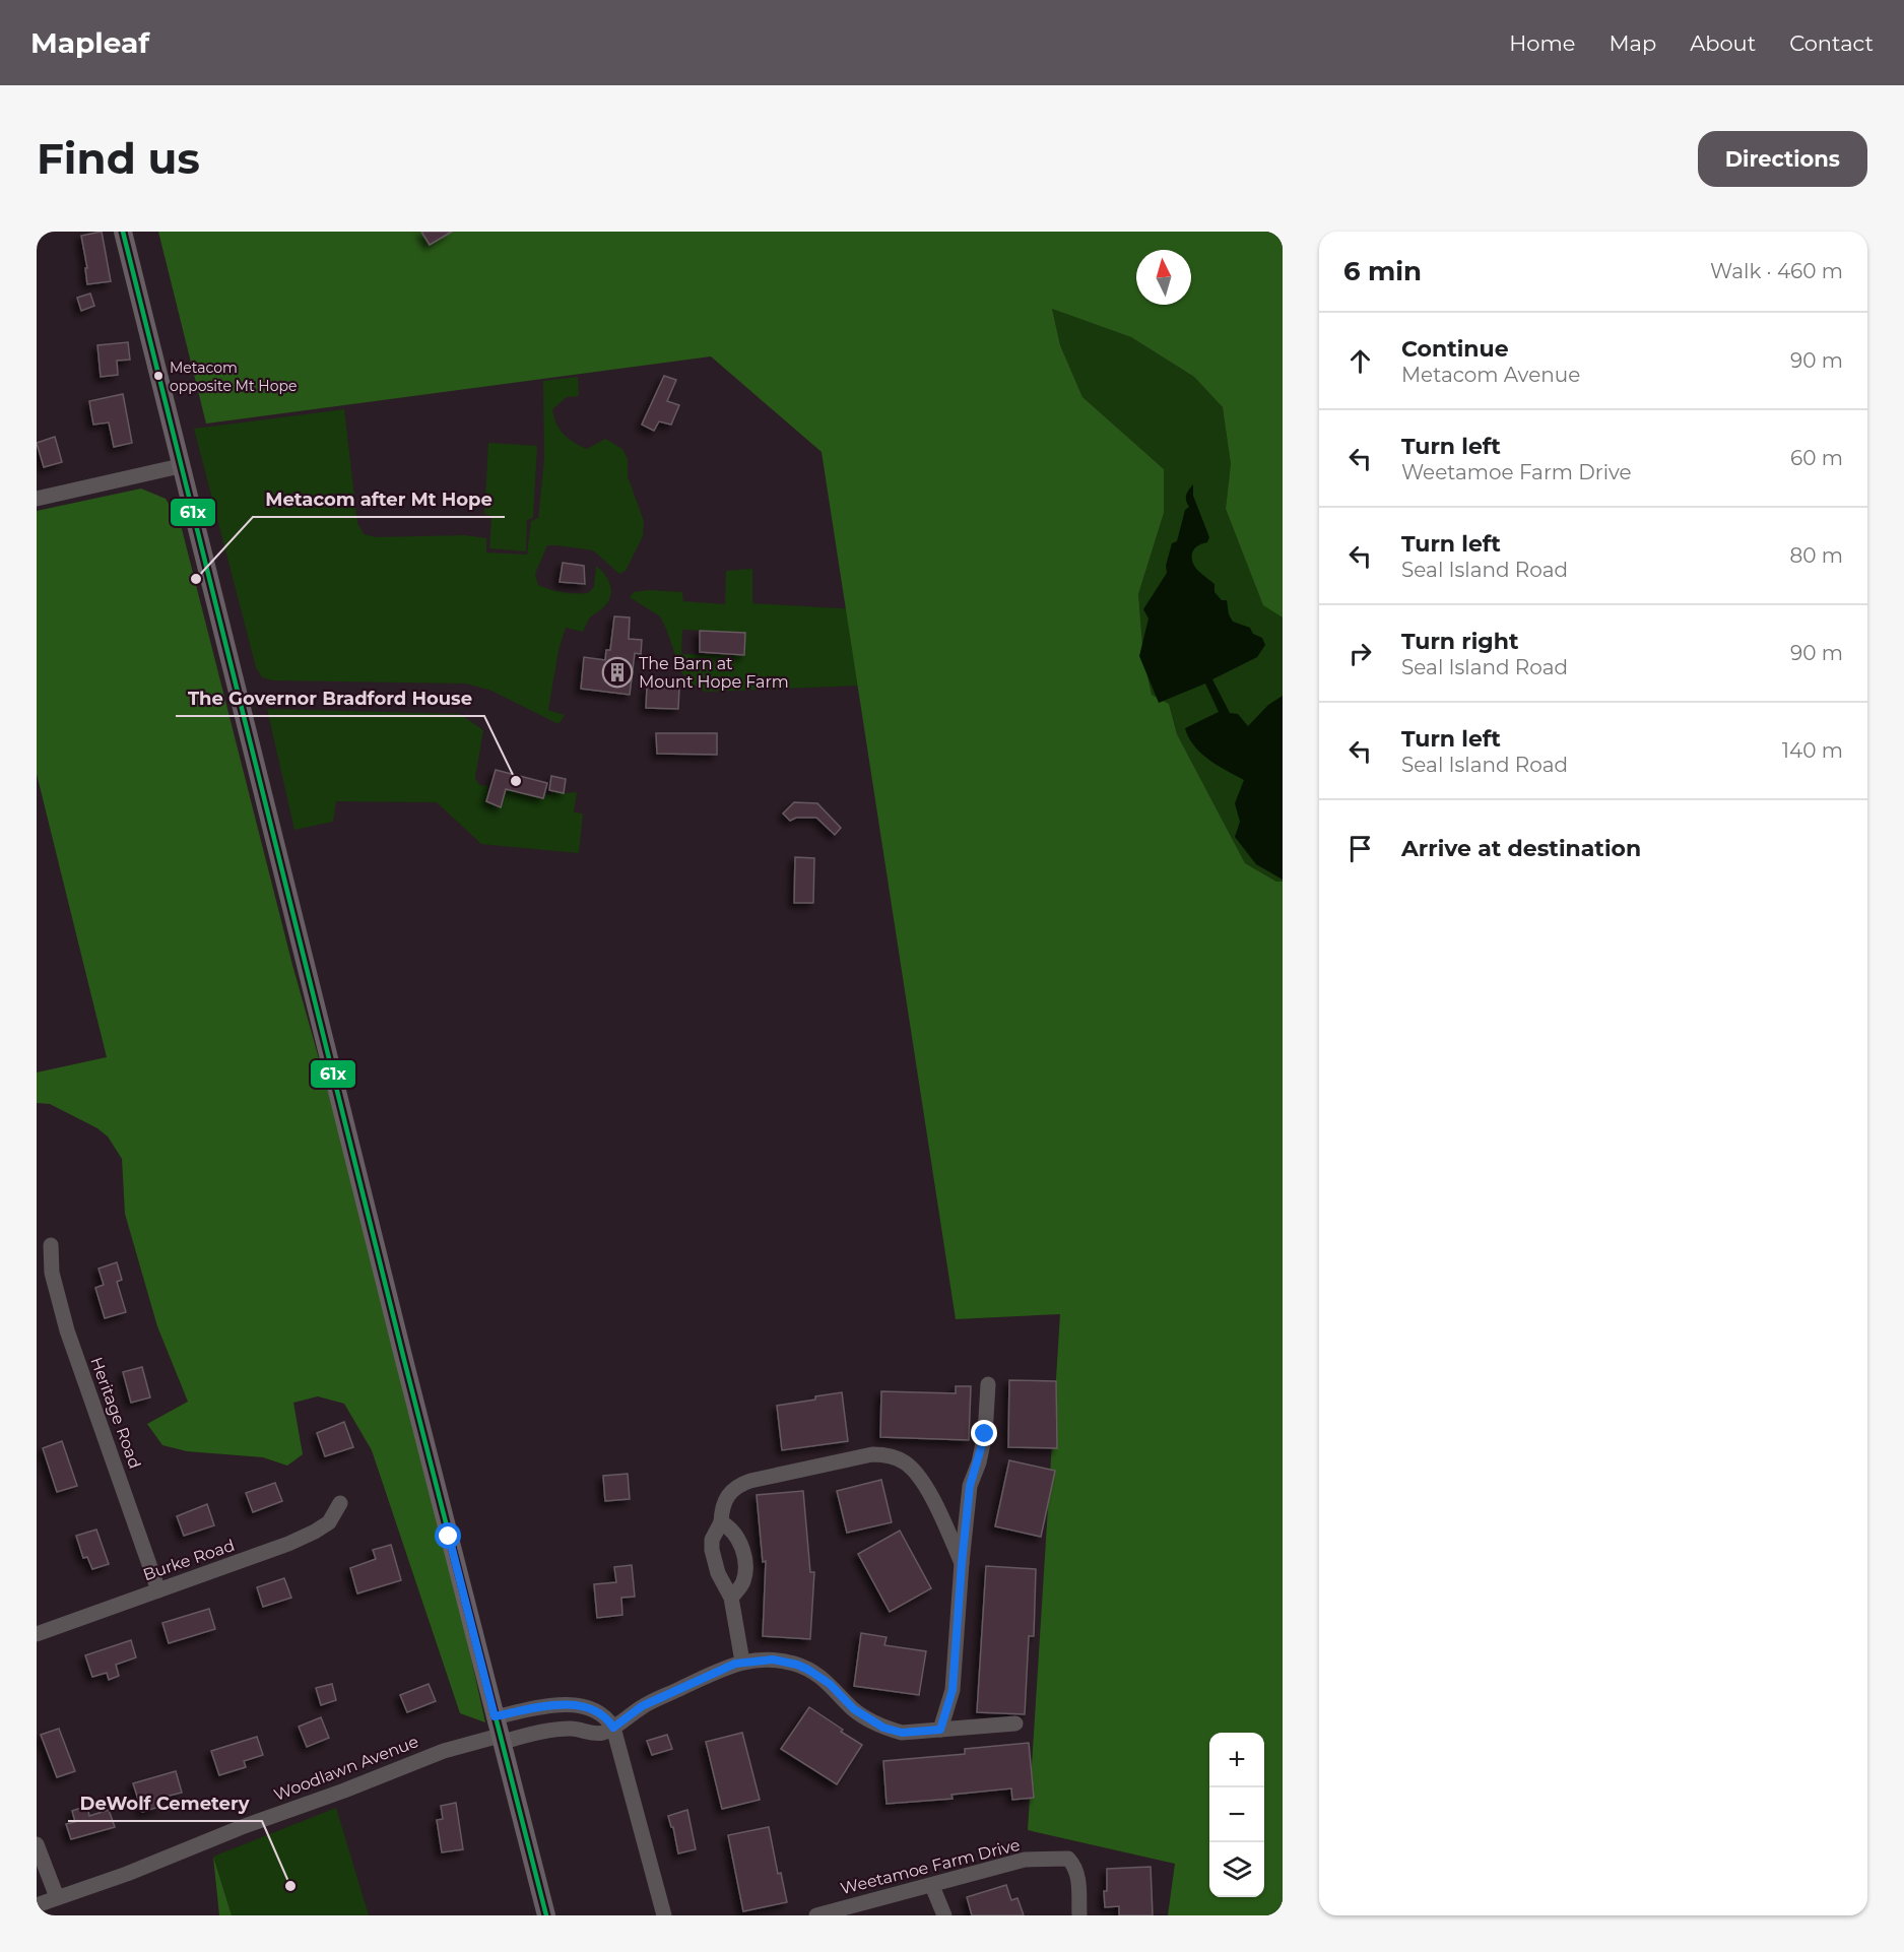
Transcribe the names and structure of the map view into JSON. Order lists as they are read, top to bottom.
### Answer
{
  "streets": {
    "street": [
      "Heritage Road",
      "Burke Road",
      "Woodlawn Avenue",
      "Weetamoe Farm Drive"
    ]
  },
  "crossings": [
    ["Heritage Road", "Burke Road"]
  ],
  "places": {
    "other": [
      "Metacom opposite Mt Hope",
      "Metacom after Mt Hope",
      "The Governor Bradford House",
      "DeWolf Cemetery"
    ],
    "building": ["The Barn at Mount Hope Farm"]
  },
  "lines": ["transit line 61x"],
  "north": "top",
  "page": {
    "header": "Mapleaf",
    "nav": [
      "Home",
      "Map",
      "About",
      "Contact"
    ],
    "buttons": "Directions",
    "title": "Find us",
    "heading": ["6 min", "Walk · 460 m"],
    "list": [
      ["Continue", "Metacom Avenue", "90 m"],
      ["Turn left", "Weetamoe Farm Drive", "60 m"],
      ["Turn left", "Seal Island Road", "80 m"],
      ["Turn right", "Seal Island Road", "90 m"],
      ["Turn left", "Seal Island Road", "140 m"],
      "Arrive at destination"
    ],
    "map_buttons": ["+", "−"]
  }
}
